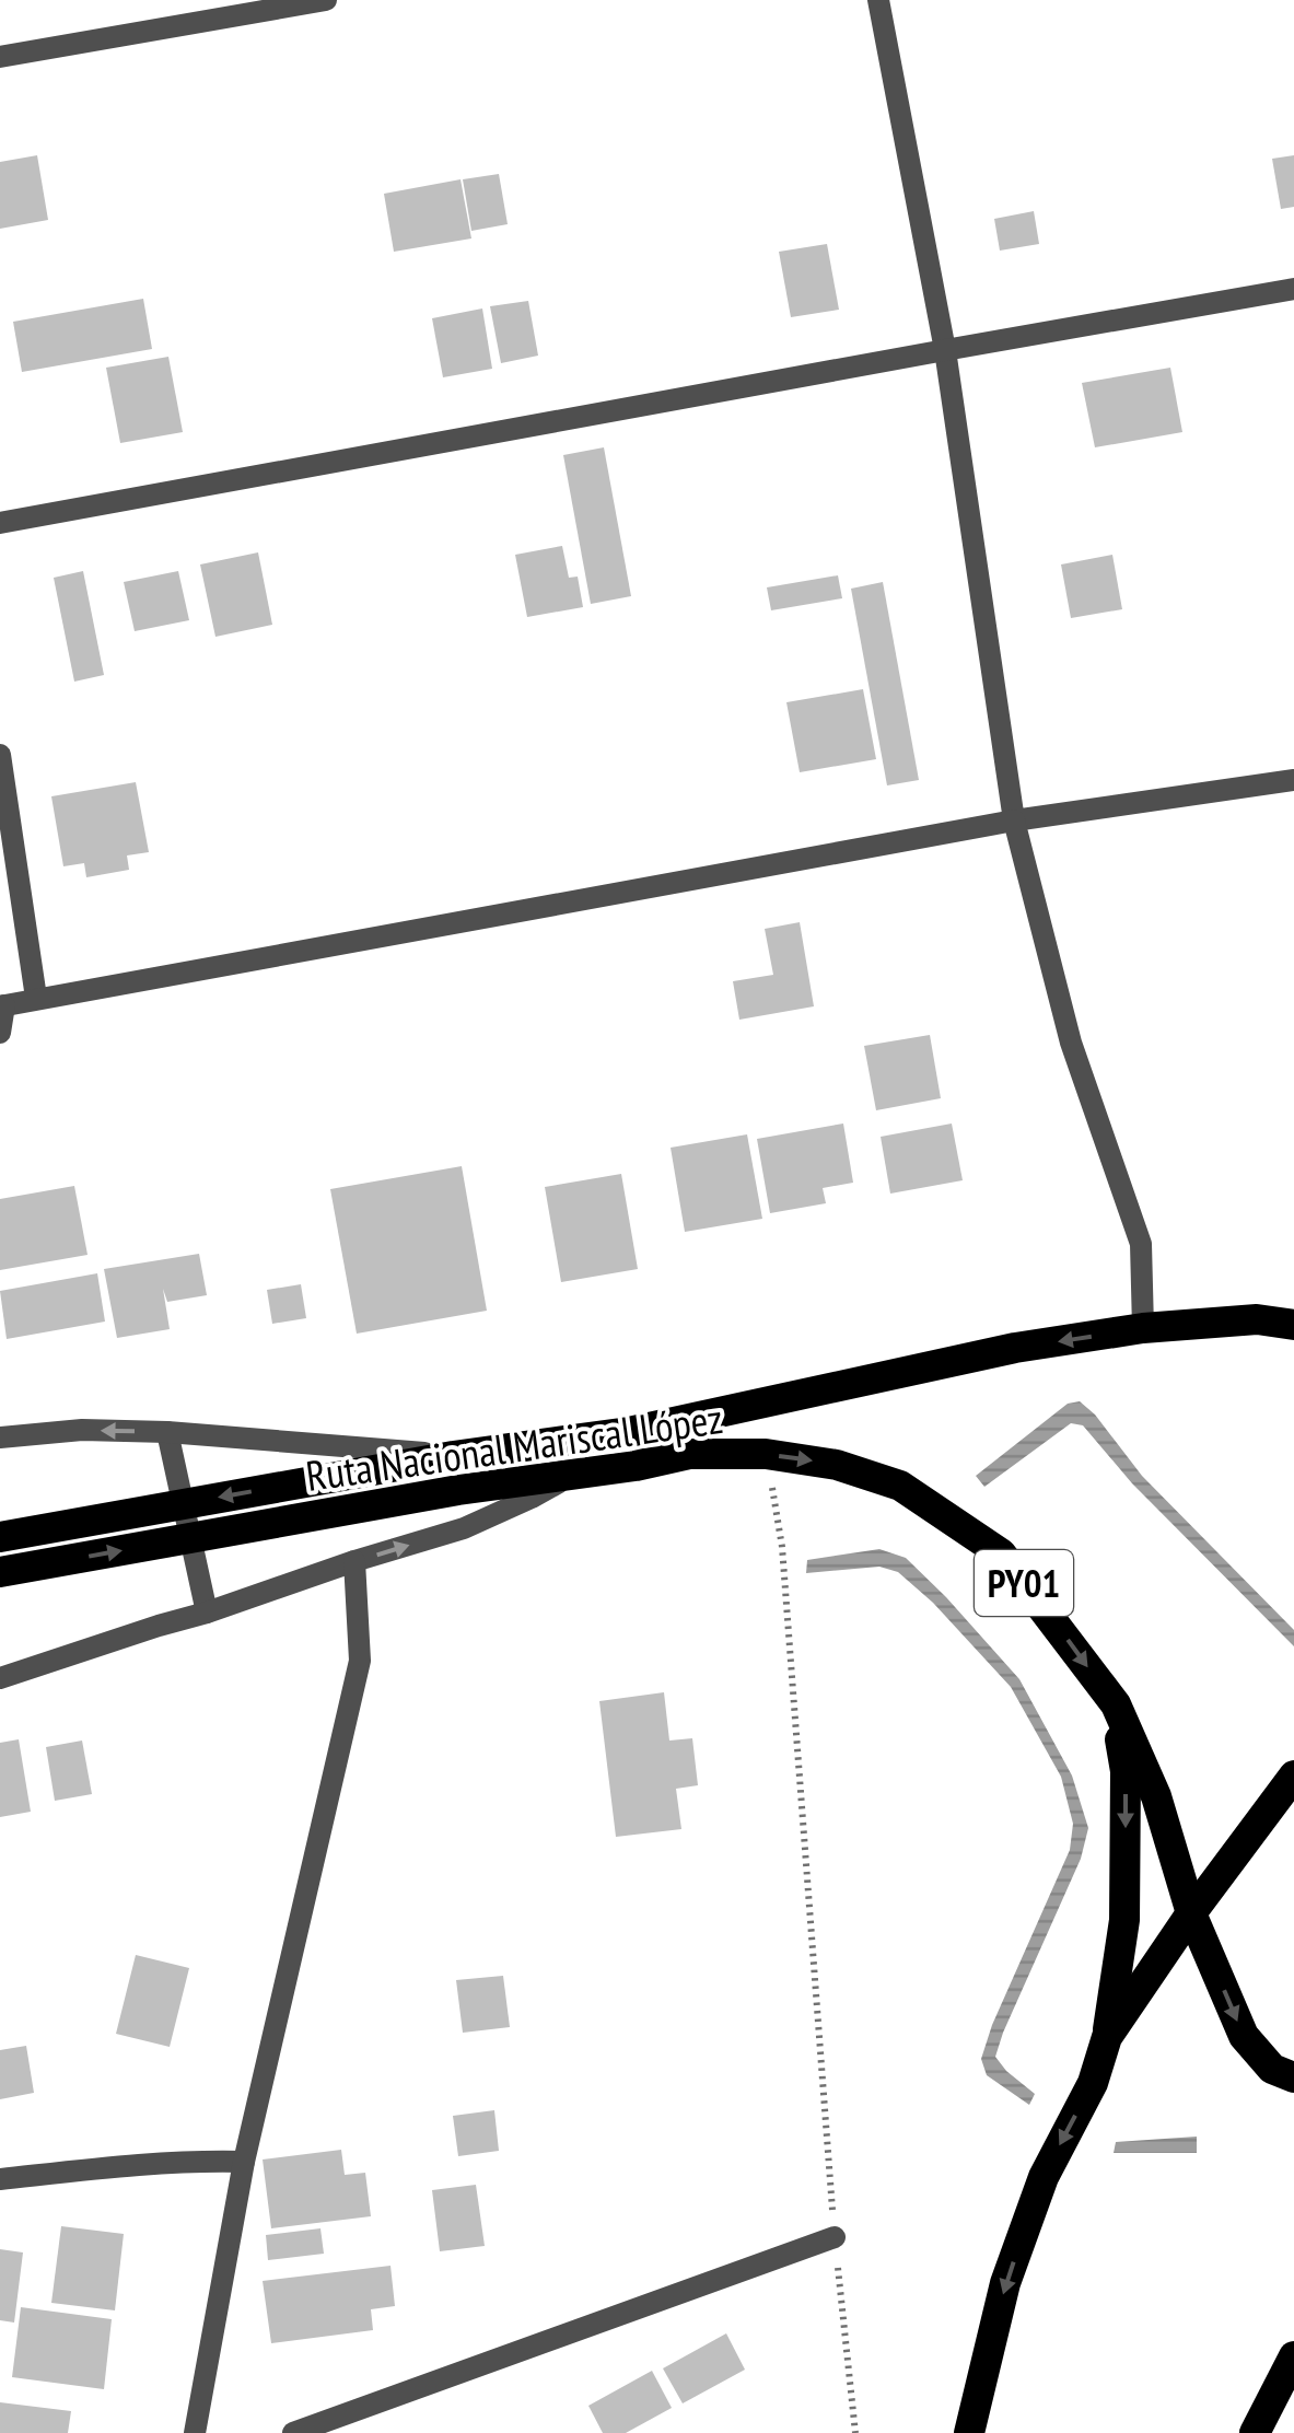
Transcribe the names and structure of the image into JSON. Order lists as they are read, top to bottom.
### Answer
{
  "streets": {
    "highway": ["Ruta Nacional Mariscal López", "PY01"]
  }
}
